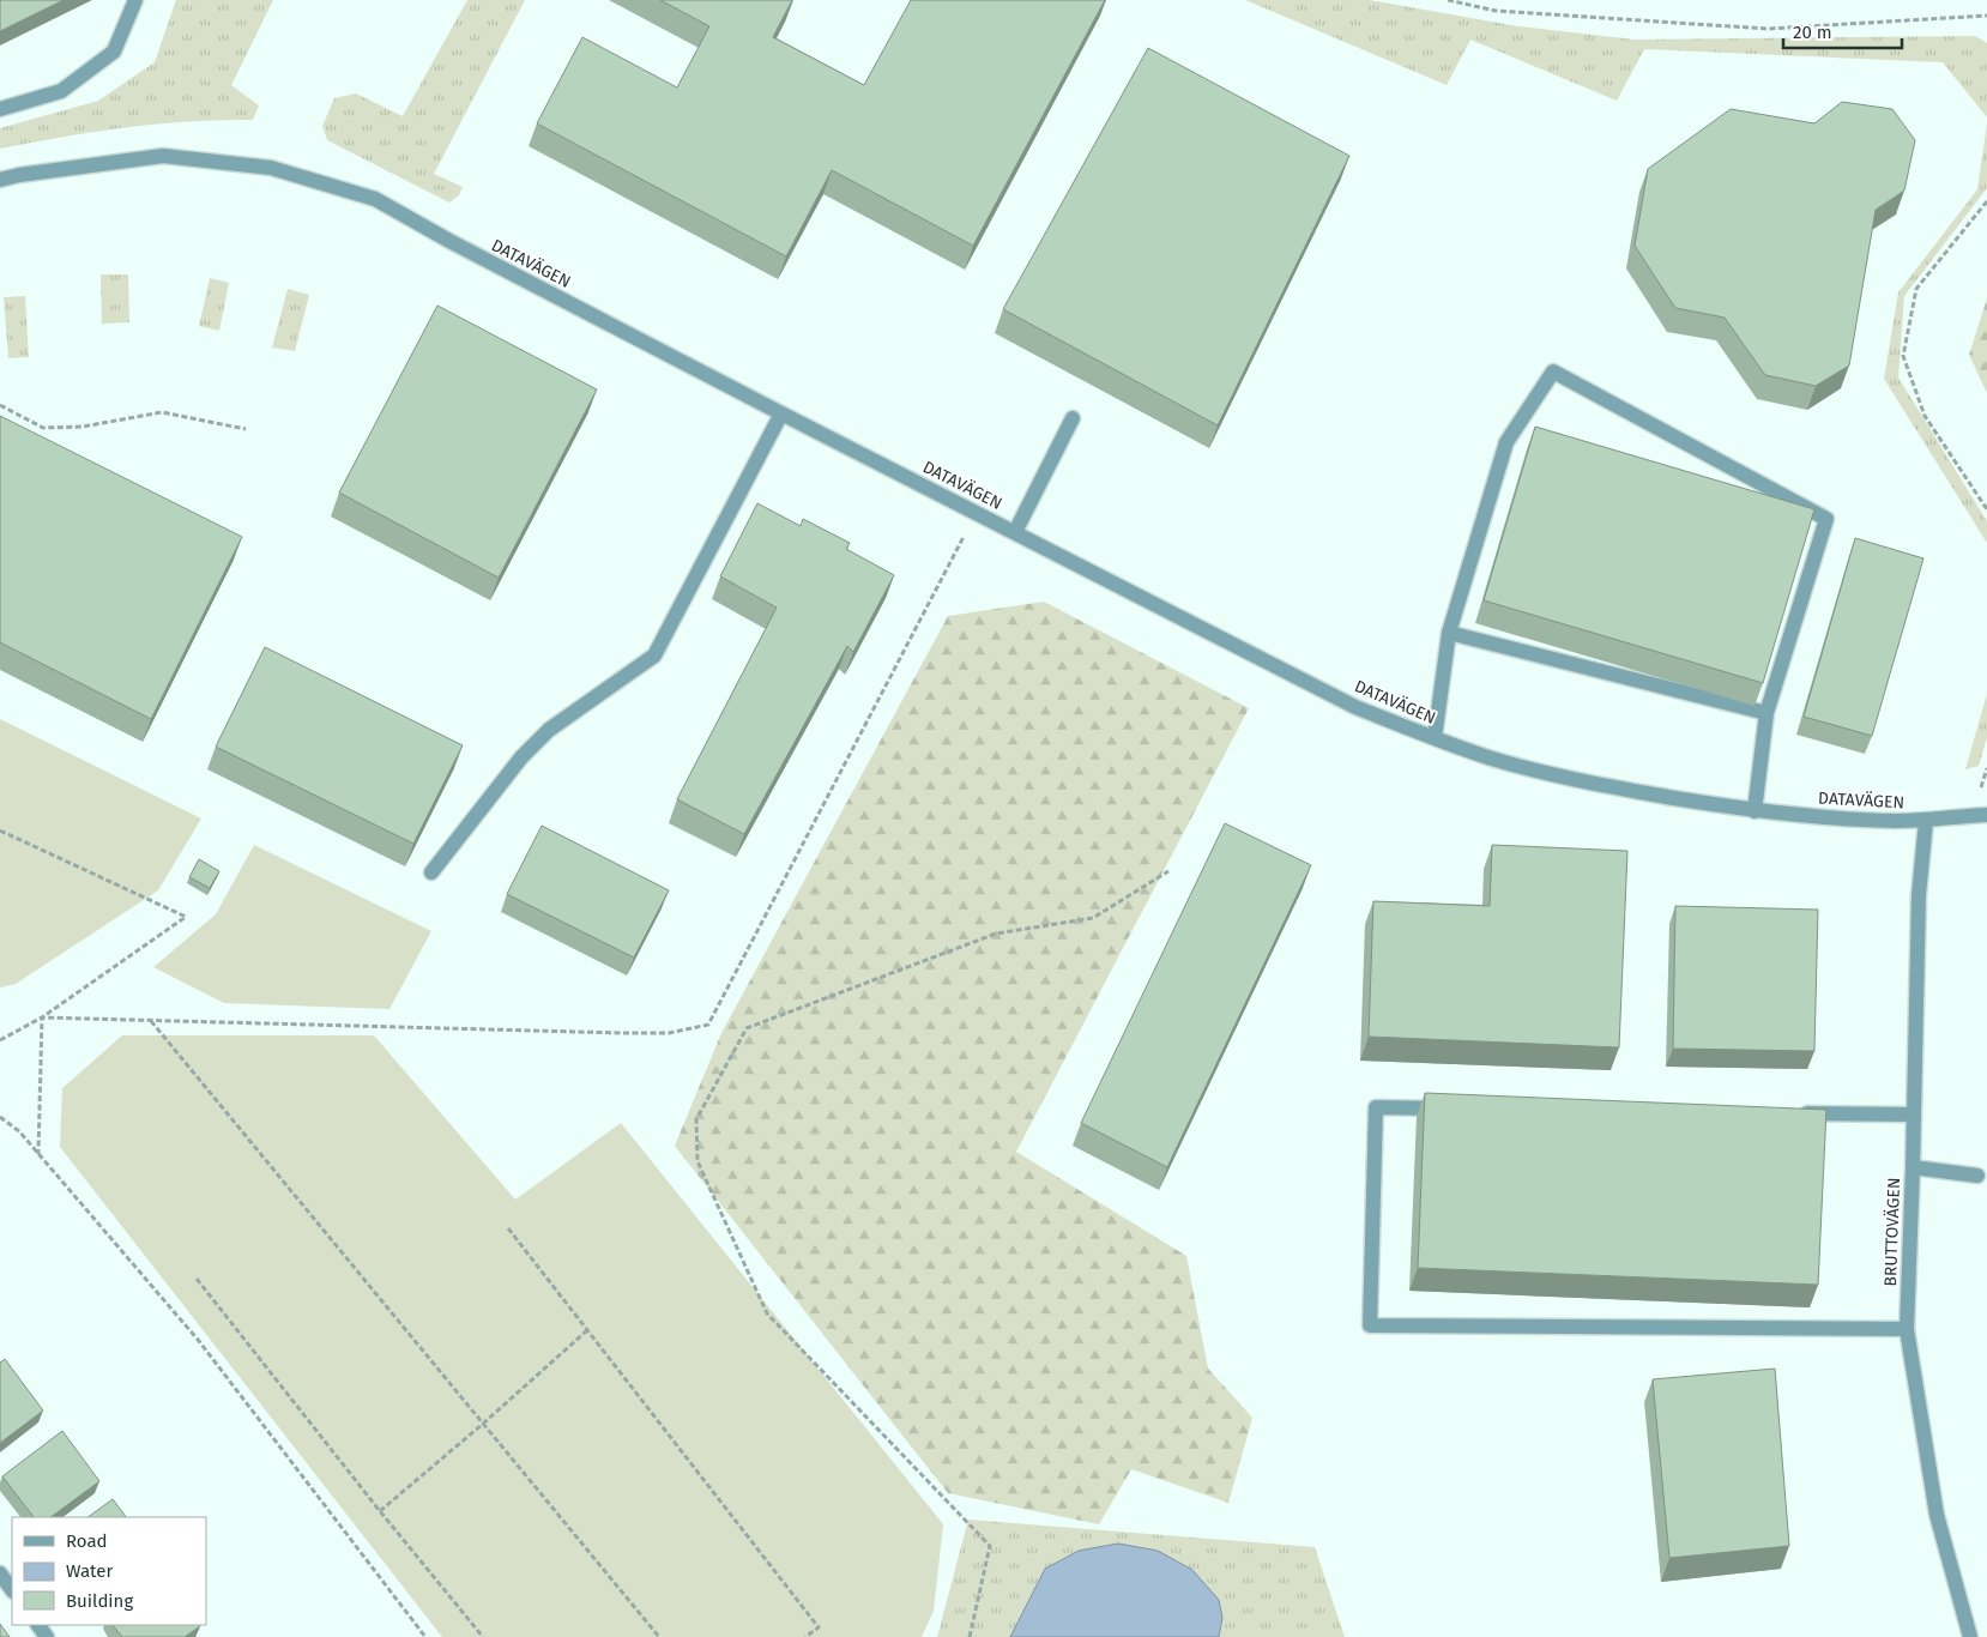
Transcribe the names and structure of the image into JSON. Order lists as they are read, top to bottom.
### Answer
{
  "streets": {
    "street": ["DATAVÄGEN", "BRUTTOVÄGEN"]
  },
  "crossings": [
    ["DATAVÄGEN", "BRUTTOVÄGEN"]
  ],
  "legend": ["Road", "Water", "Building"],
  "scale_bar": "20 m"
}
